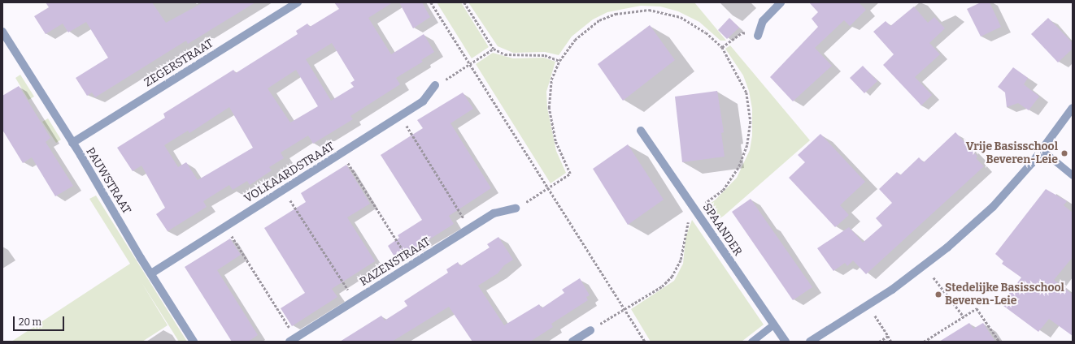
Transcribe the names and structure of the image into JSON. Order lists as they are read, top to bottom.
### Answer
{
  "streets": {
    "street": [
      "ZEGERSTRAAT",
      "VOLKAARDSTRAAT",
      "PAUWSTRAAT",
      "SPAANDER",
      "RAZENSTRAAT"
    ]
  },
  "crossings": [
    ["ZEGERSTRAAT", "PAUWSTRAAT"],
    ["VOLKAARDSTRAAT", "PAUWSTRAAT"]
  ],
  "places": ["Vrije Basisschool Beveren-Leie", "Stedelijke Basisschool Beveren-Leie"],
  "scale_bar": "20 m"
}
